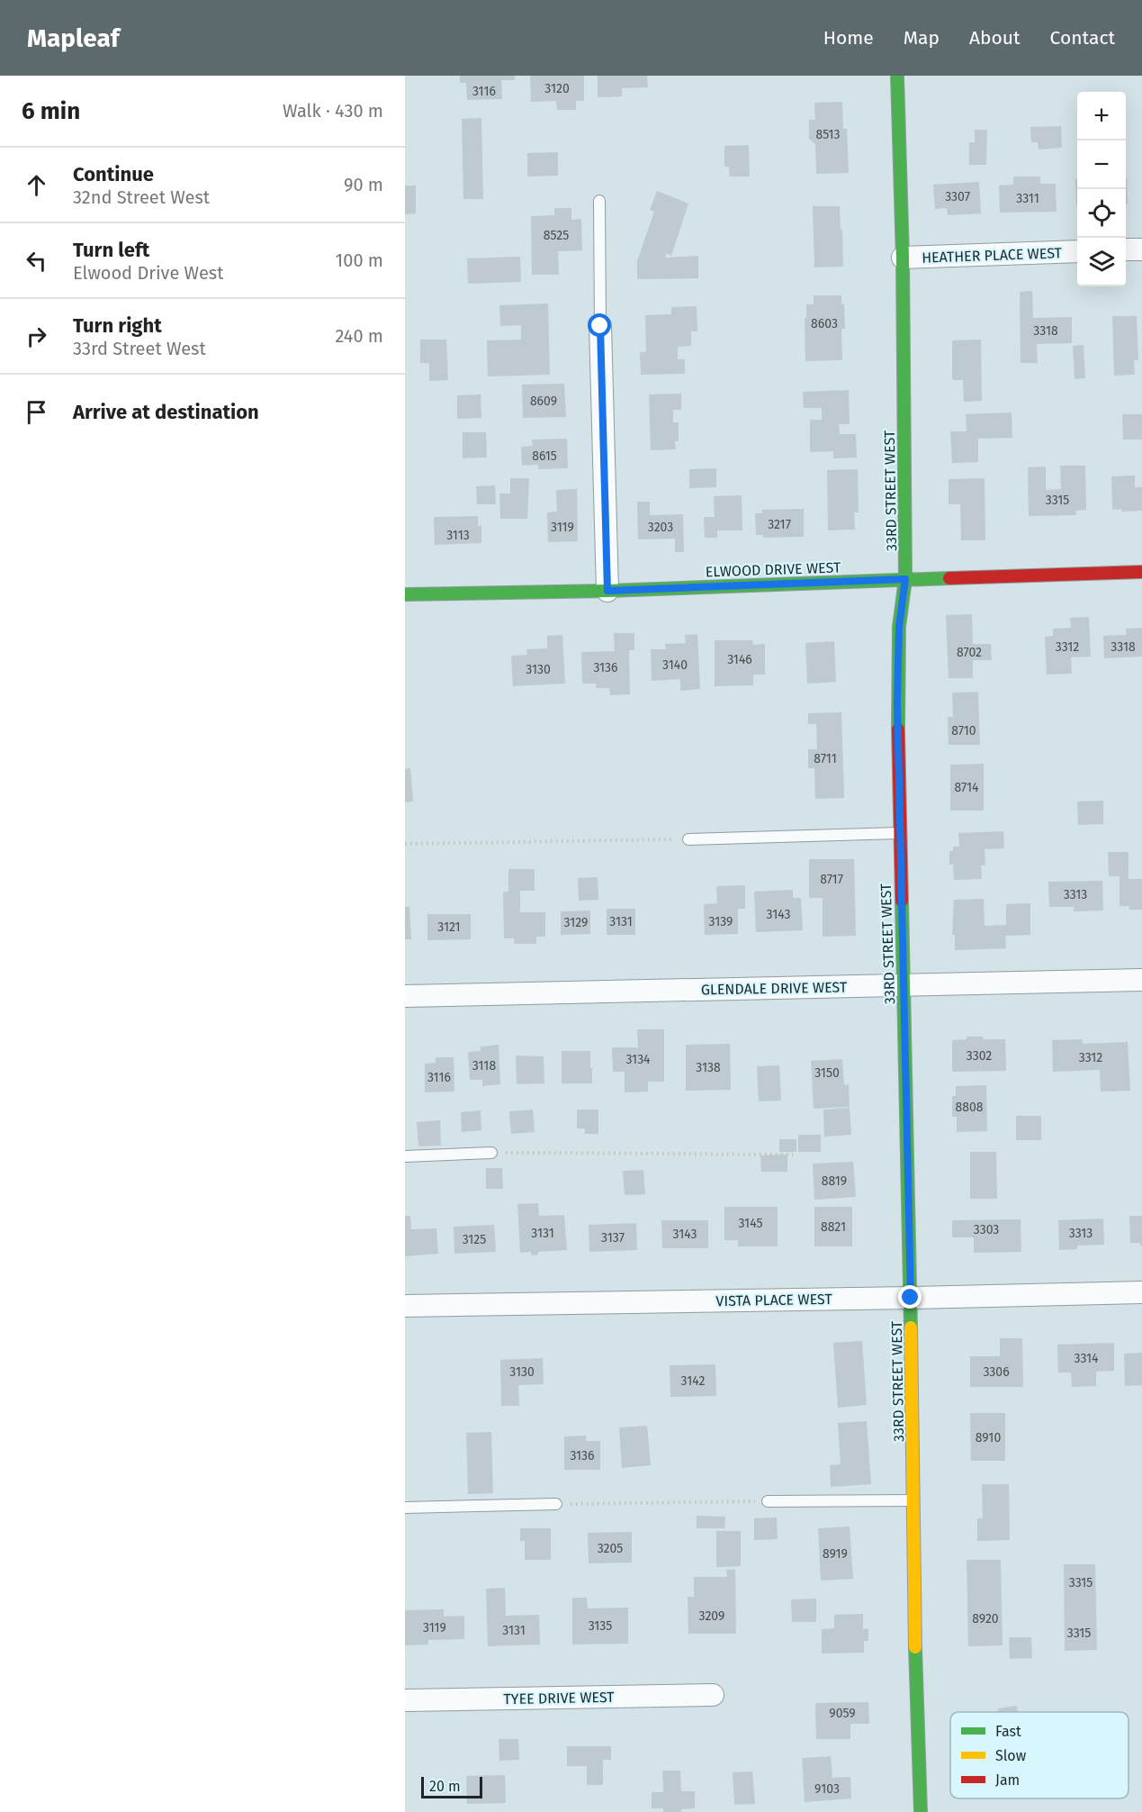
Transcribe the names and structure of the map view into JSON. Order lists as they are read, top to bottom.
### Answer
{
  "streets": {
    "street": [
      "HEATHER PLACE WEST",
      "33RD STREET WEST",
      "ELWOOD DRIVE WEST",
      "GLENDALE DRIVE WEST",
      "VISTA PLACE WEST",
      "TYEE DRIVE WEST"
    ]
  },
  "crossings": [
    ["HEATHER PLACE WEST", "33RD STREET WEST"],
    ["33RD STREET WEST", "ELWOOD DRIVE WEST"],
    ["33RD STREET WEST", "GLENDALE DRIVE WEST"],
    ["33RD STREET WEST", "VISTA PLACE WEST"]
  ],
  "house_numbers": [
    "3120",
    "3116",
    "8513",
    "3307",
    "3311",
    "8525",
    "8603",
    "3318",
    "8609",
    "8615",
    "3315",
    "3217",
    "3119",
    "3203",
    "3113",
    "3312",
    "3318",
    "8702",
    "3146",
    "3140",
    "3136",
    "3130",
    "8710",
    "8711",
    "8714",
    "8717",
    "3313",
    "3143",
    "3131",
    "3139",
    "3129",
    "3121",
    "3302",
    "3312",
    "3134",
    "3118",
    "3138",
    "3150",
    "3116",
    "8808",
    "8819",
    "3145",
    "8821",
    "3303",
    "3131",
    "3313",
    "3143",
    "3137",
    "3125",
    "3314",
    "3130",
    "3306",
    "3142",
    "8910",
    "3136",
    "3205",
    "8919",
    "3315",
    "3209",
    "8920",
    "3135",
    "3119",
    "3131",
    "3315",
    "9059",
    "9103"
  ],
  "legend": ["Fast", "Slow", "Jam"],
  "scale_bar": "20 m",
  "page": {
    "header": "Mapleaf",
    "nav": [
      "Home",
      "Map",
      "About",
      "Contact"
    ],
    "heading": ["6 min", "Walk · 430 m"],
    "map_buttons": ["+", "−"],
    "list": [
      ["Continue", "32nd Street West", "90 m"],
      ["Turn left", "Elwood Drive West", "100 m"],
      ["Turn right", "33rd Street West", "240 m"],
      "Arrive at destination"
    ],
    "scale": "20 m"
  }
}
